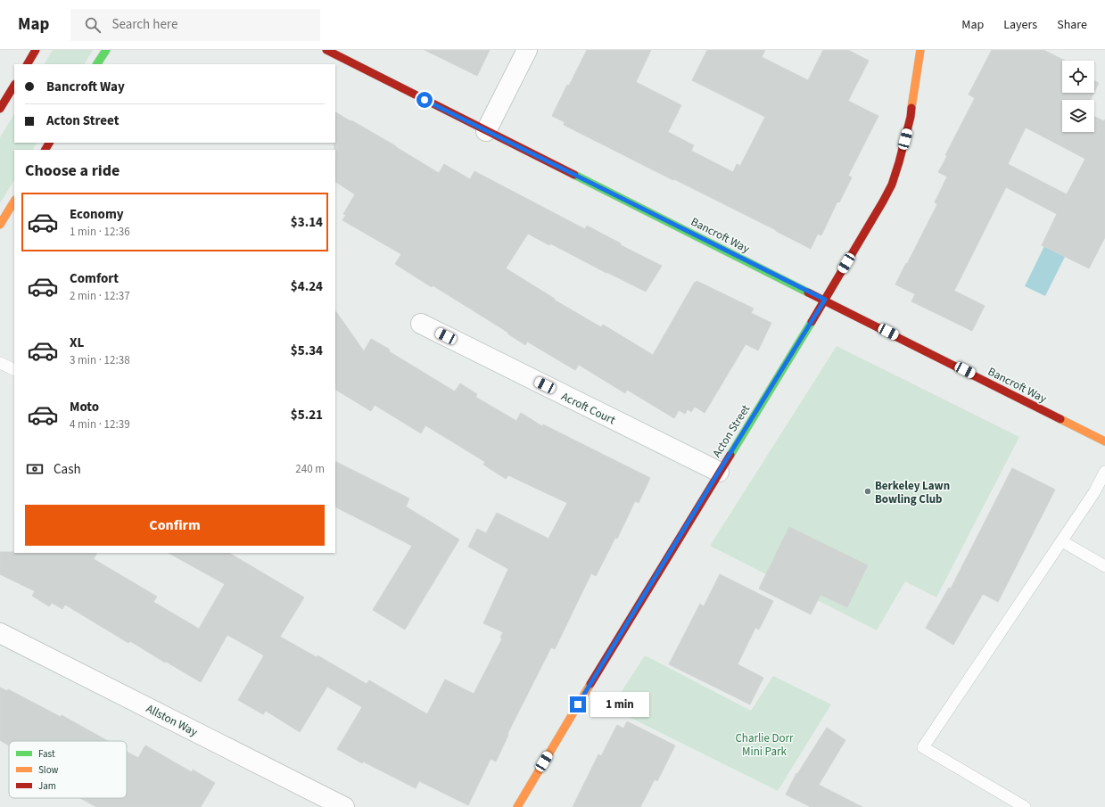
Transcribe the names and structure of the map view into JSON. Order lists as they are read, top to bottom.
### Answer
{
  "streets": {
    "street": [
      "Bancroft Way",
      "Acroft Court",
      "Acton Street",
      "Allston Way"
    ]
  },
  "crossings": [
    ["Bancroft Way", "Acton Street"],
    ["Acroft Court", "Acton Street"]
  ],
  "parks": ["Charlie Dorr Mini Park"],
  "places": ["Berkeley Lawn Bowling Club"],
  "legend": ["Fast", "Slow", "Jam"],
  "page": {
    "header": "Map",
    "search": "Search here",
    "nav": ["Map", "Layers", "Share"],
    "banner": ["Bancroft Way", "Acton Street"],
    "heading": "Choose a ride",
    "list": [
      {
        "name": "Economy",
        "note": "1 min · 12:36",
        "value": "$3.14"
      },
      {
        "name": "Comfort",
        "note": "2 min · 12:37",
        "value": "$4.24"
      },
      {
        "name": "XL",
        "note": "3 min · 12:38",
        "value": "$5.34"
      },
      {
        "name": "Moto",
        "note": "4 min · 12:39",
        "value": "$5.21"
      }
    ],
    "pay": ["Cash", "240 m"],
    "buttons": "Confirm",
    "bubble": "1 min"
  }
}
